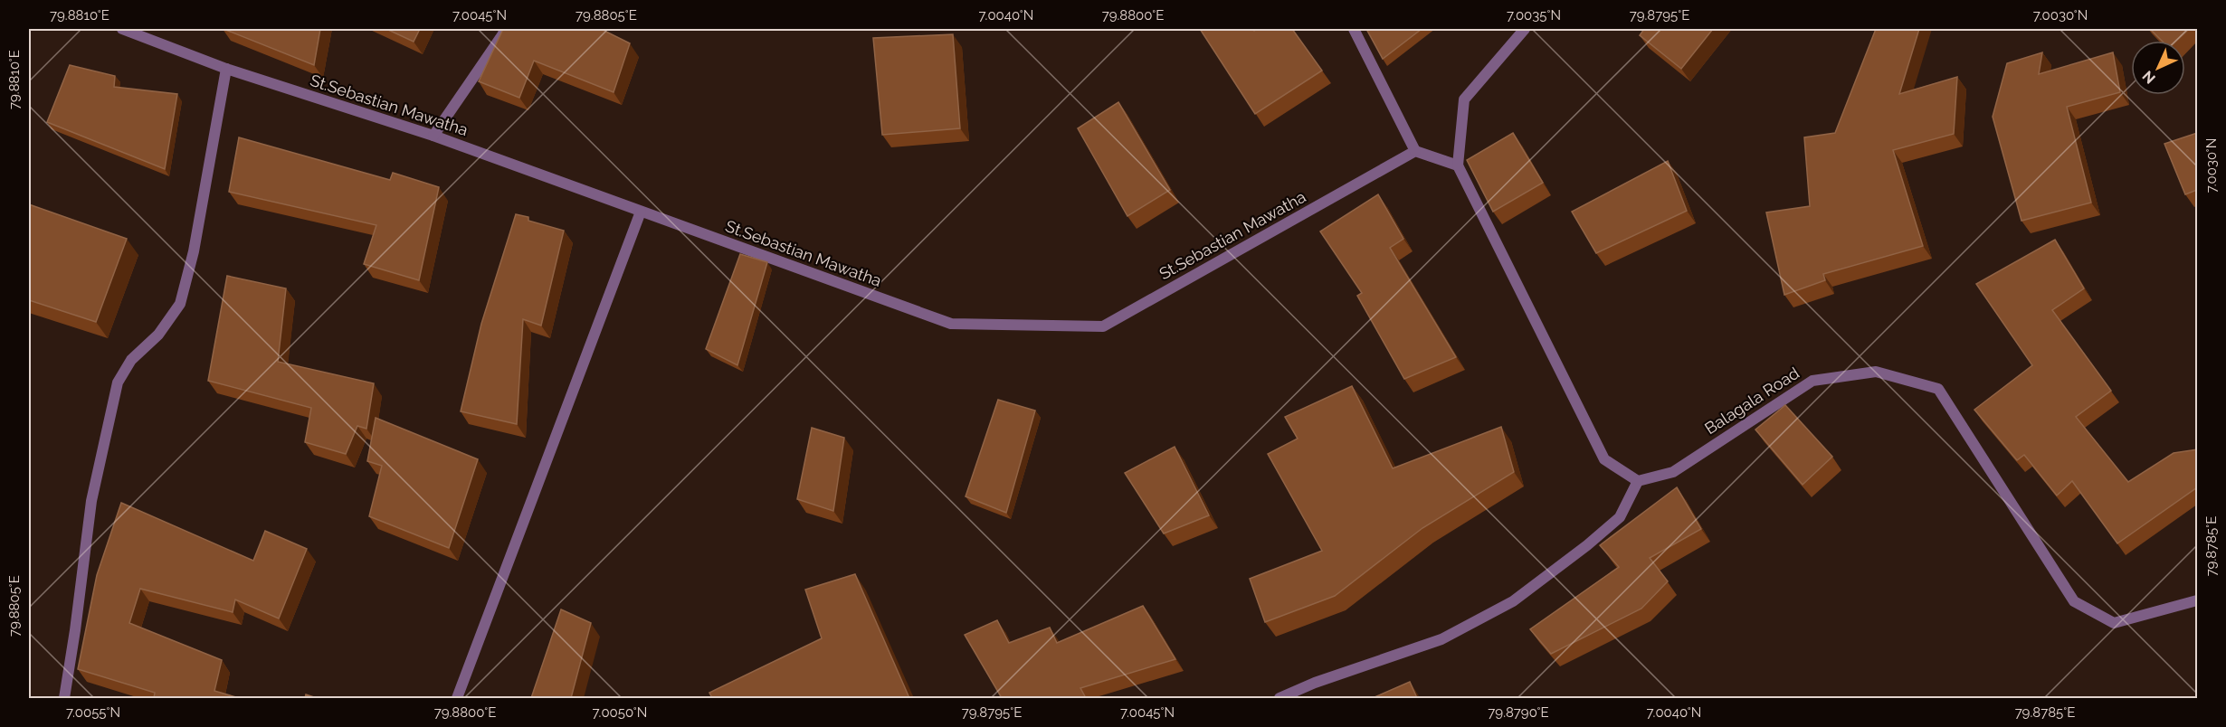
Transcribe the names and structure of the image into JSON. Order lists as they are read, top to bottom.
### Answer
{
  "streets": {
    "street": ["St.Sebastian Mawatha", "Balagala Road"]
  },
  "north": "bottom left",
  "coordinates": [
    "79.8810°E",
    "7.0045°N",
    "79.8805°E",
    "7.0040°N",
    "79.8800°E",
    "7.0035°N",
    "79.8795°E",
    "7.0030°N",
    "79.8785°E",
    "7.0055°N",
    "7.0050°N",
    "79.8790°E"
  ]
}
